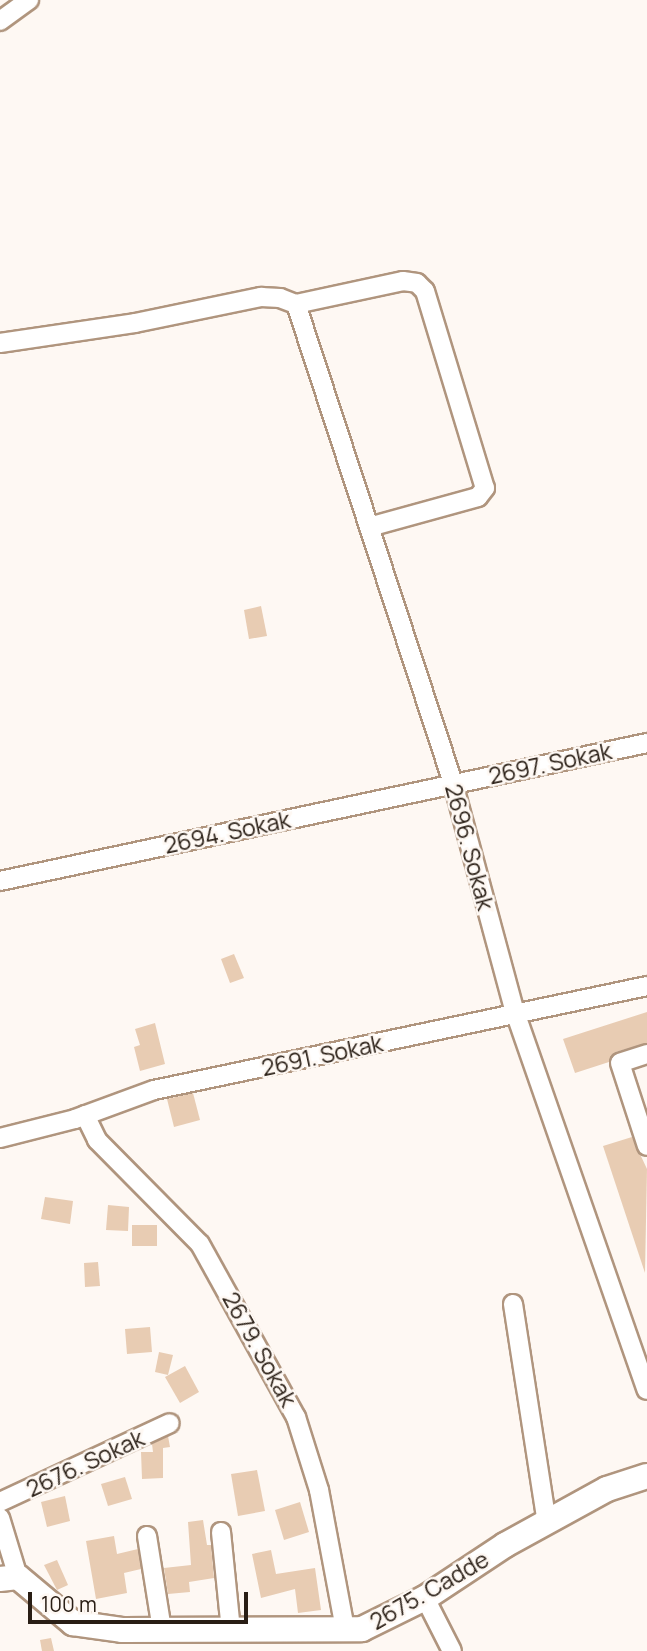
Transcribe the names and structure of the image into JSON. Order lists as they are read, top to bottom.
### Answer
{
  "streets": {
    "street": [
      "2697. Sokak",
      "2694. Sokak",
      "2696. Sokak",
      "2691. Sokak",
      "2679. Sokak",
      "2676. Sokak",
      "2675. Cadde"
    ]
  },
  "crossings": [
    ["2697. Sokak", "2694. Sokak"],
    ["2697. Sokak", "2696. Sokak"],
    ["2694. Sokak", "2696. Sokak"],
    ["2696. Sokak", "2691. Sokak"],
    ["2691. Sokak", "2679. Sokak"],
    ["2679. Sokak", "2675. Cadde"]
  ],
  "scale_bar": "100 m"
}
